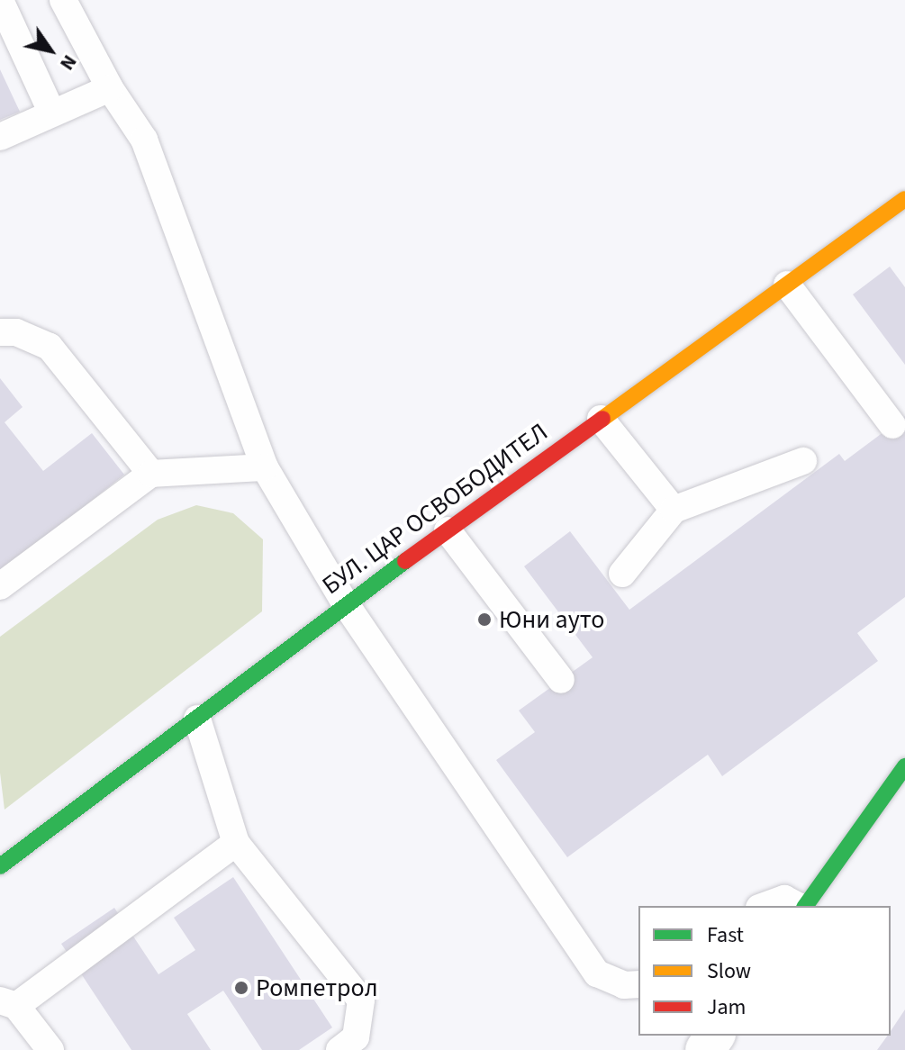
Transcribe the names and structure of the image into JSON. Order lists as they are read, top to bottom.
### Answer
{
  "streets": {
    "main road": ["БУЛ. ЦАР ОСВОБОДИТЕЛ"]
  },
  "places": ["Юни ауто", "Ромпетрол"],
  "legend": ["Fast", "Slow", "Jam"],
  "north": "bottom right"
}
